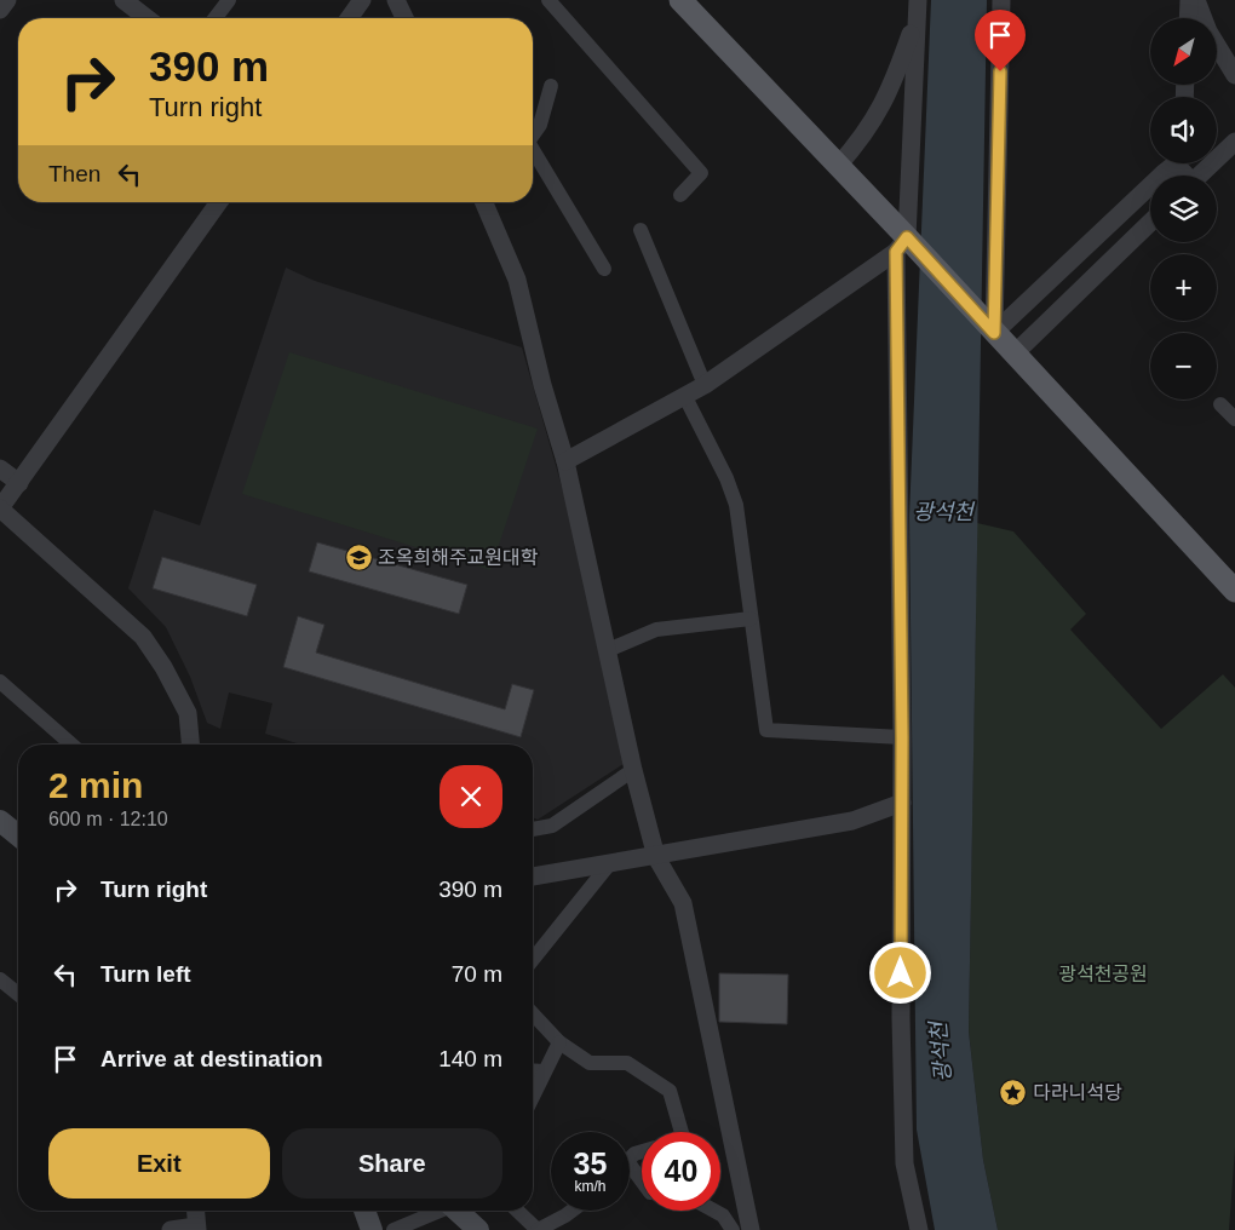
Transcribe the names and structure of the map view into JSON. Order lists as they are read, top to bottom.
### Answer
{
  "water": ["광석천"],
  "parks": ["광석천공원"],
  "places": {
    "school or university": ["조옥희해주교원대학"],
    "place": ["다라니석당"]
  },
  "north": "bottom left",
  "page": {
    "map_buttons": ["+", "−"],
    "turn": ["390 m", "Turn right"],
    "then": "Then",
    "heading": ["2 min", "600 m · 12:10"],
    "list": [
      {
        "name": "Turn right",
        "value": "390 m"
      },
      {
        "name": "Turn left",
        "value": "70 m"
      },
      {
        "name": "Arrive at destination",
        "value": "140 m"
      }
    ],
    "buttons": ["Exit", "Share"],
    "speed": "35 km/h",
    "limit": "40"
  }
}
